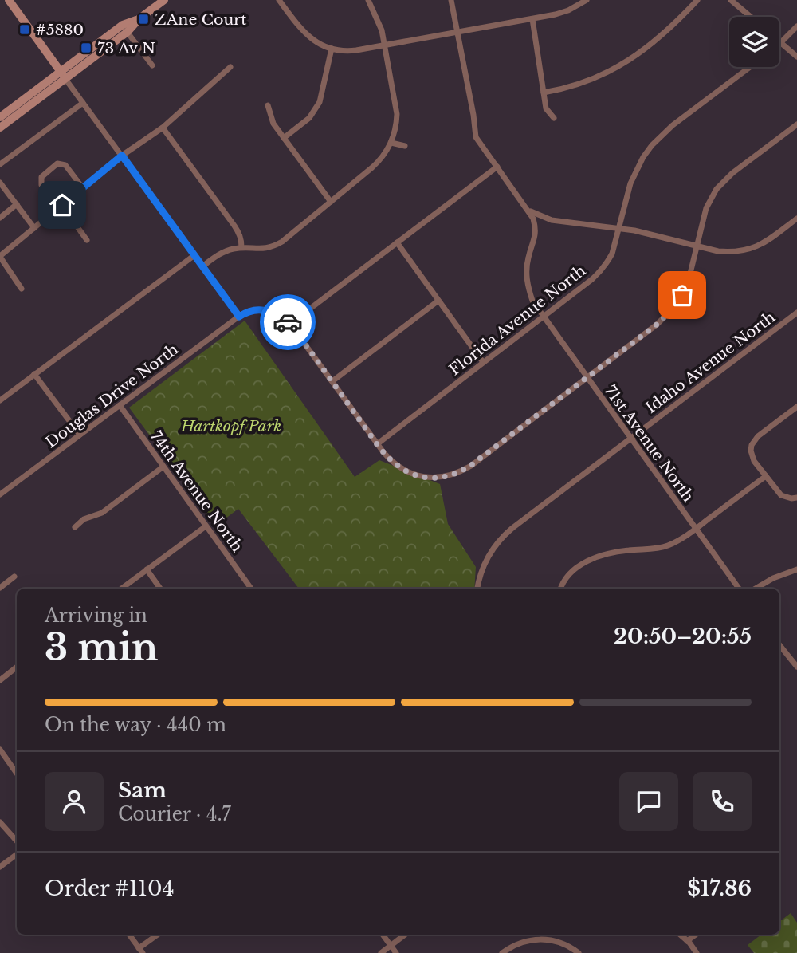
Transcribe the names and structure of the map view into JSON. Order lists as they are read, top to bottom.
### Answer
{
  "streets": {
    "street": [
      "Florida Avenue North",
      "Idaho Avenue North",
      "Douglas Drive North",
      "71st Avenue North",
      "74th Avenue North"
    ]
  },
  "crossings": [
    ["Florida Avenue North", "71st Avenue North"],
    ["Idaho Avenue North", "71st Avenue North"],
    ["Douglas Drive North", "74th Avenue North"]
  ],
  "parks": ["Hartkopf Park"],
  "places": {
    "transit": ["ZAne Court", "#5880", "73 Av N"]
  },
  "page": {
    "heading": ["3 min", "Arriving in", "20:50–20:55"],
    "panel": [
      "Sam",
      "Courier · 4.7",
      "Order #1104",
      "$17.86"
    ],
    "bar": "On the way · 440 m"
  }
}
